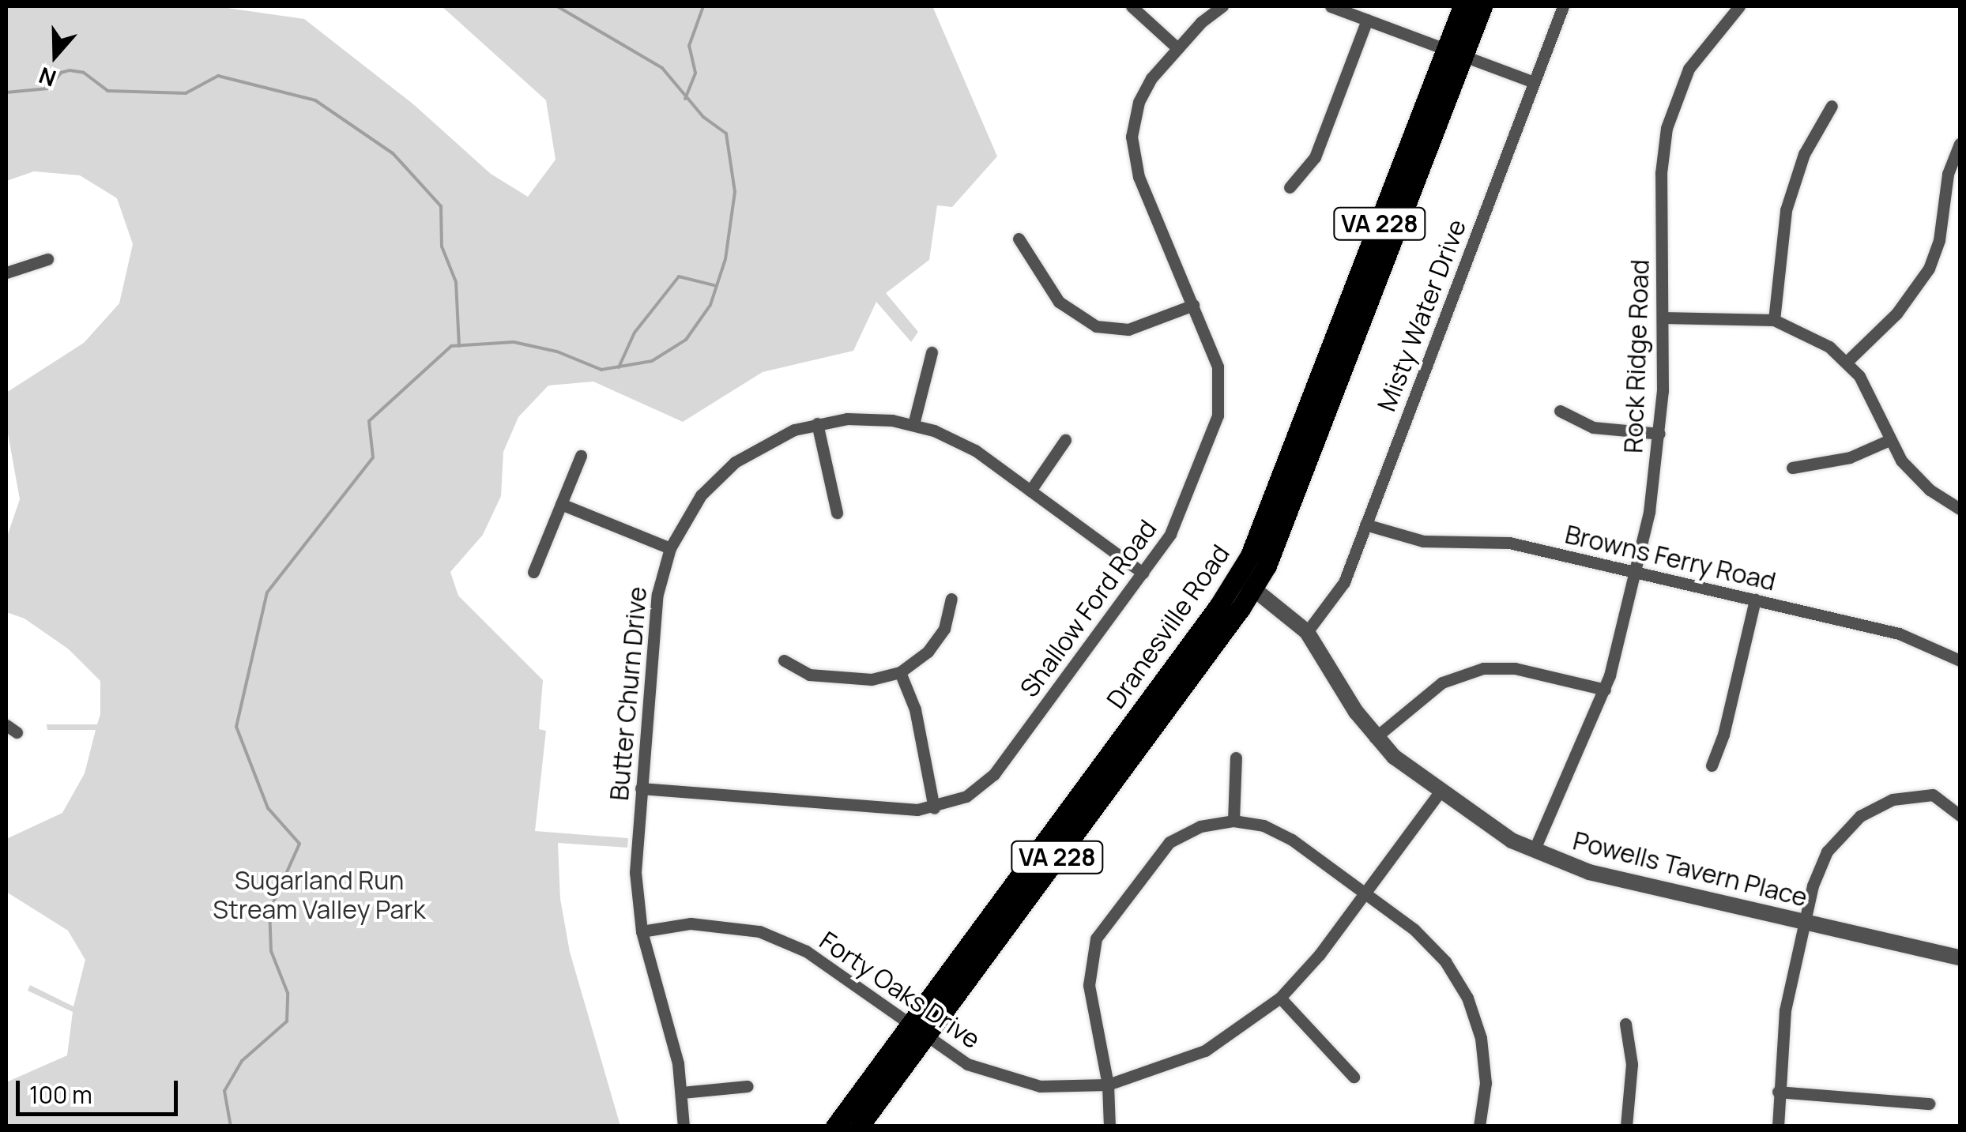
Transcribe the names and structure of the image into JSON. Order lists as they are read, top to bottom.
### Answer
{
  "streets": {
    "main road": ["VA 228", "Dranesville Road"],
    "street": [
      "Misty Water Drive",
      "Rock Ridge Road",
      "Browns Ferry Road",
      "Shallow Ford Road",
      "Butter Churn Drive",
      "Powells Tavern Place",
      "Forty Oaks Drive"
    ]
  },
  "crossings": [
    ["Misty Water Drive", "Browns Ferry Road"],
    ["Misty Water Drive", "Powells Tavern Place"],
    ["Rock Ridge Road", "Browns Ferry Road"],
    ["Rock Ridge Road", "Powells Tavern Place"],
    ["Shallow Ford Road", "Butter Churn Drive"],
    ["Dranesville Road", "Powells Tavern Place"],
    ["Dranesville Road", "Forty Oaks Drive"],
    ["Butter Churn Drive", "Forty Oaks Drive"],
    ["Powells Tavern Place", "Forty Oaks Drive"]
  ],
  "parks": ["Sugarland Run Stream Valley Park"],
  "scale_bar": "100 m",
  "north": "bottom"
}
